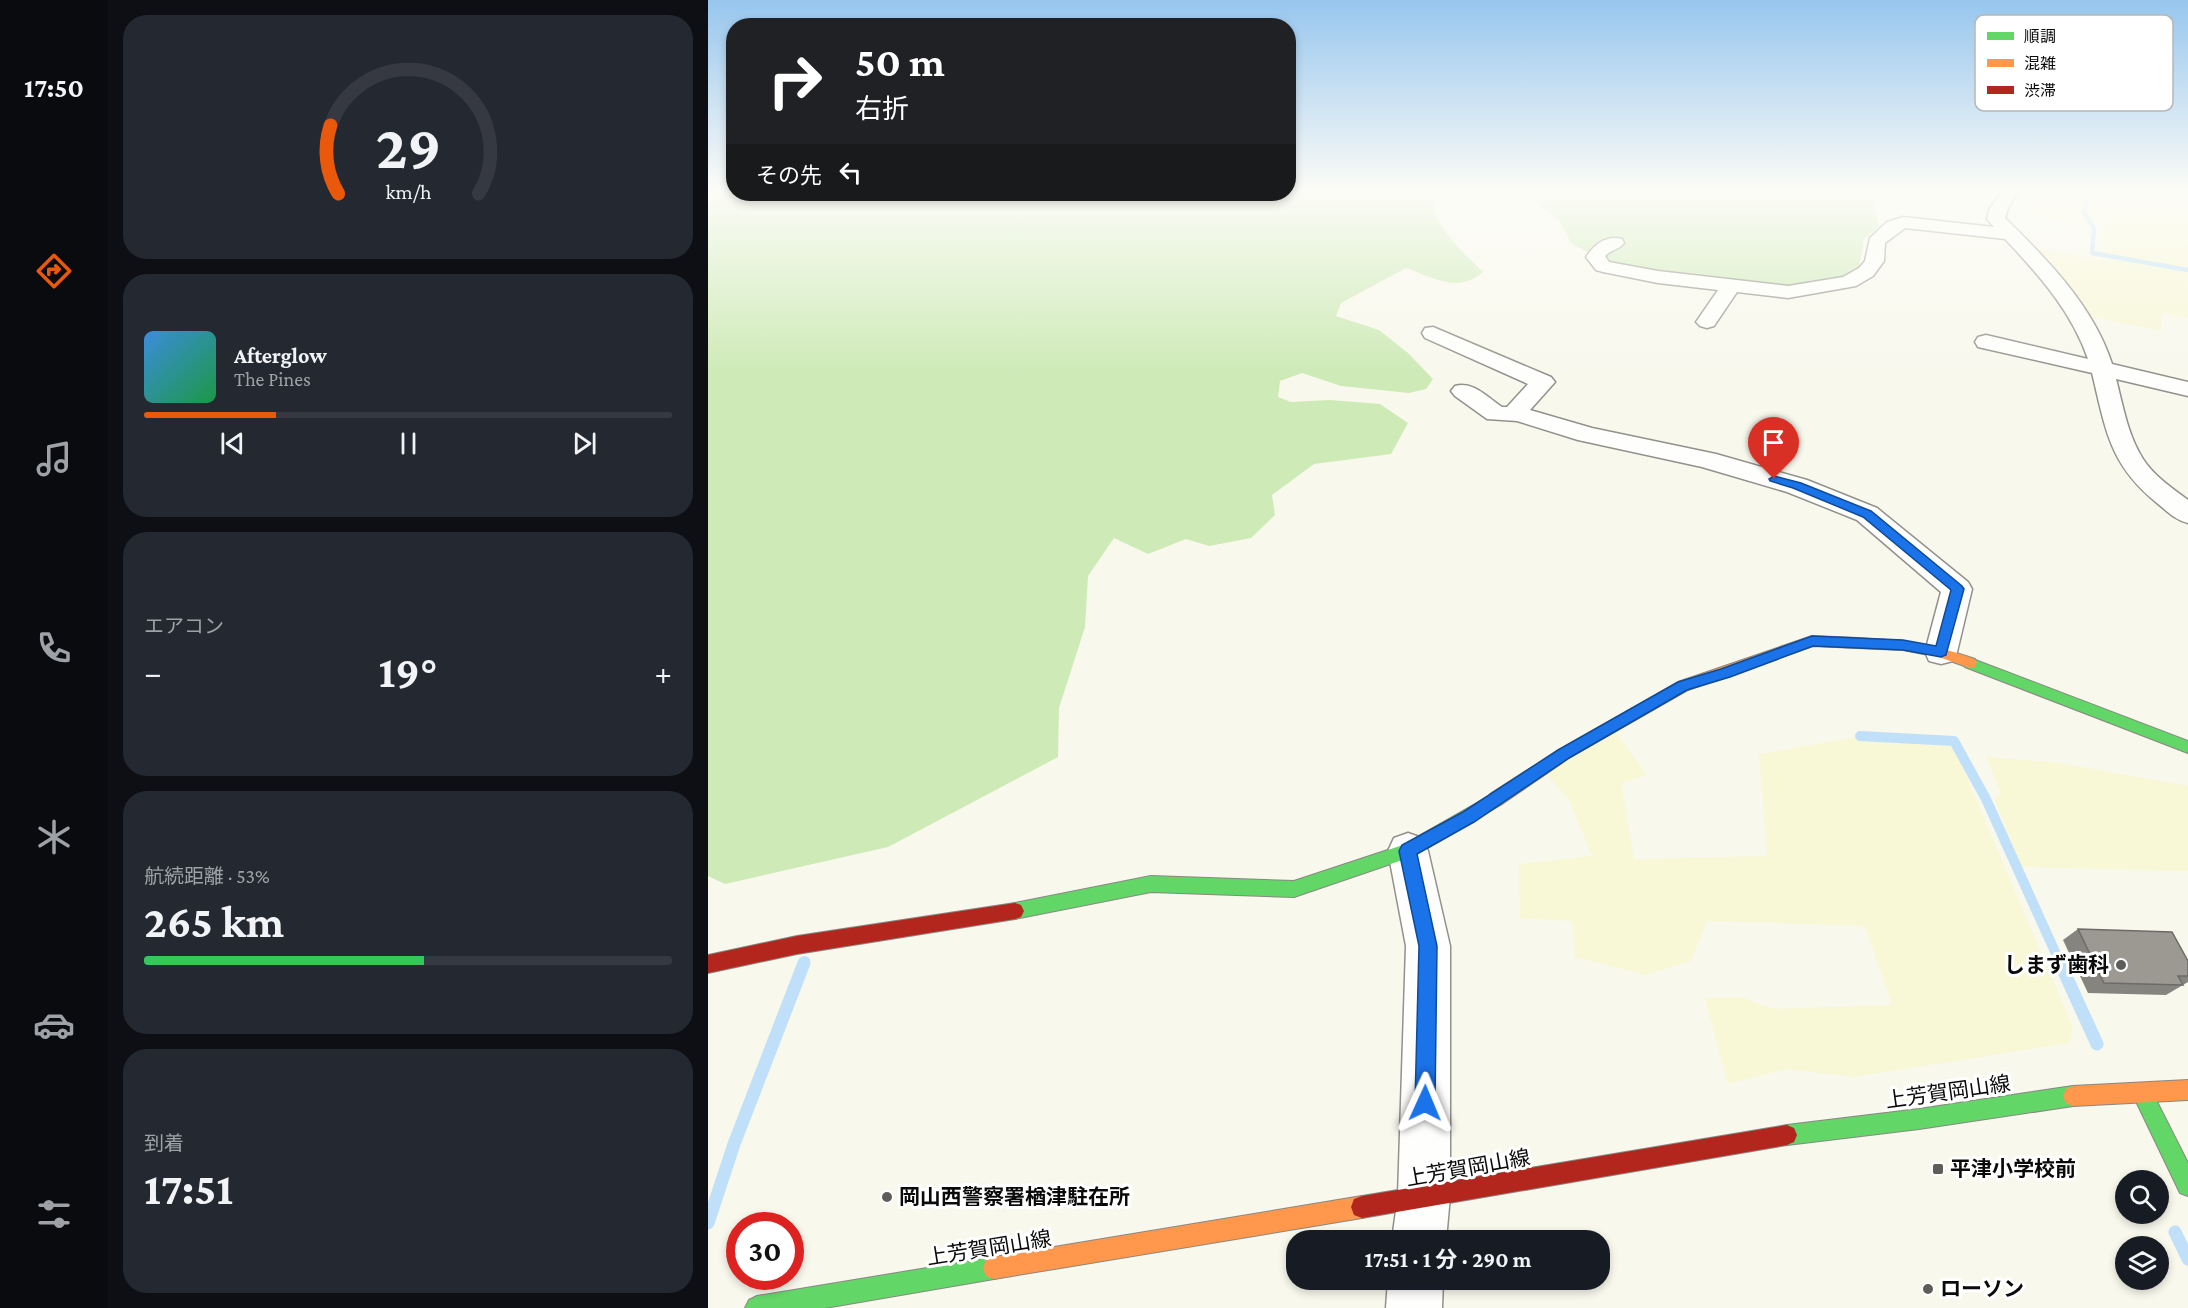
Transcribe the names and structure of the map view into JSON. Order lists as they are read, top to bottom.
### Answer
{
  "streets": {
    "street": ["上芳賀岡山線"]
  },
  "places": {
    "other": ["しまず歯科", "岡山西警察署楢津駐在所", "ローソン"],
    "transit": ["平津小学校前"]
  },
  "legend": ["順調", "混雑", "渋滞"],
  "page": {
    "tabs": "17:50",
    "turn": ["50 m", "右折"],
    "then": "その先",
    "song": ["Afterglow", "The Pines"],
    "tile": [
      "エアコン",
      ["航続距離 · 53%", "265 km"],
      ["到着", "17:51"]
    ],
    "heat": ["−", "19°", "+"],
    "limit": "30",
    "trip": "17:51 · 1 分 · 290 m",
    "gauge": ["29", "km/h"]
  }
}
